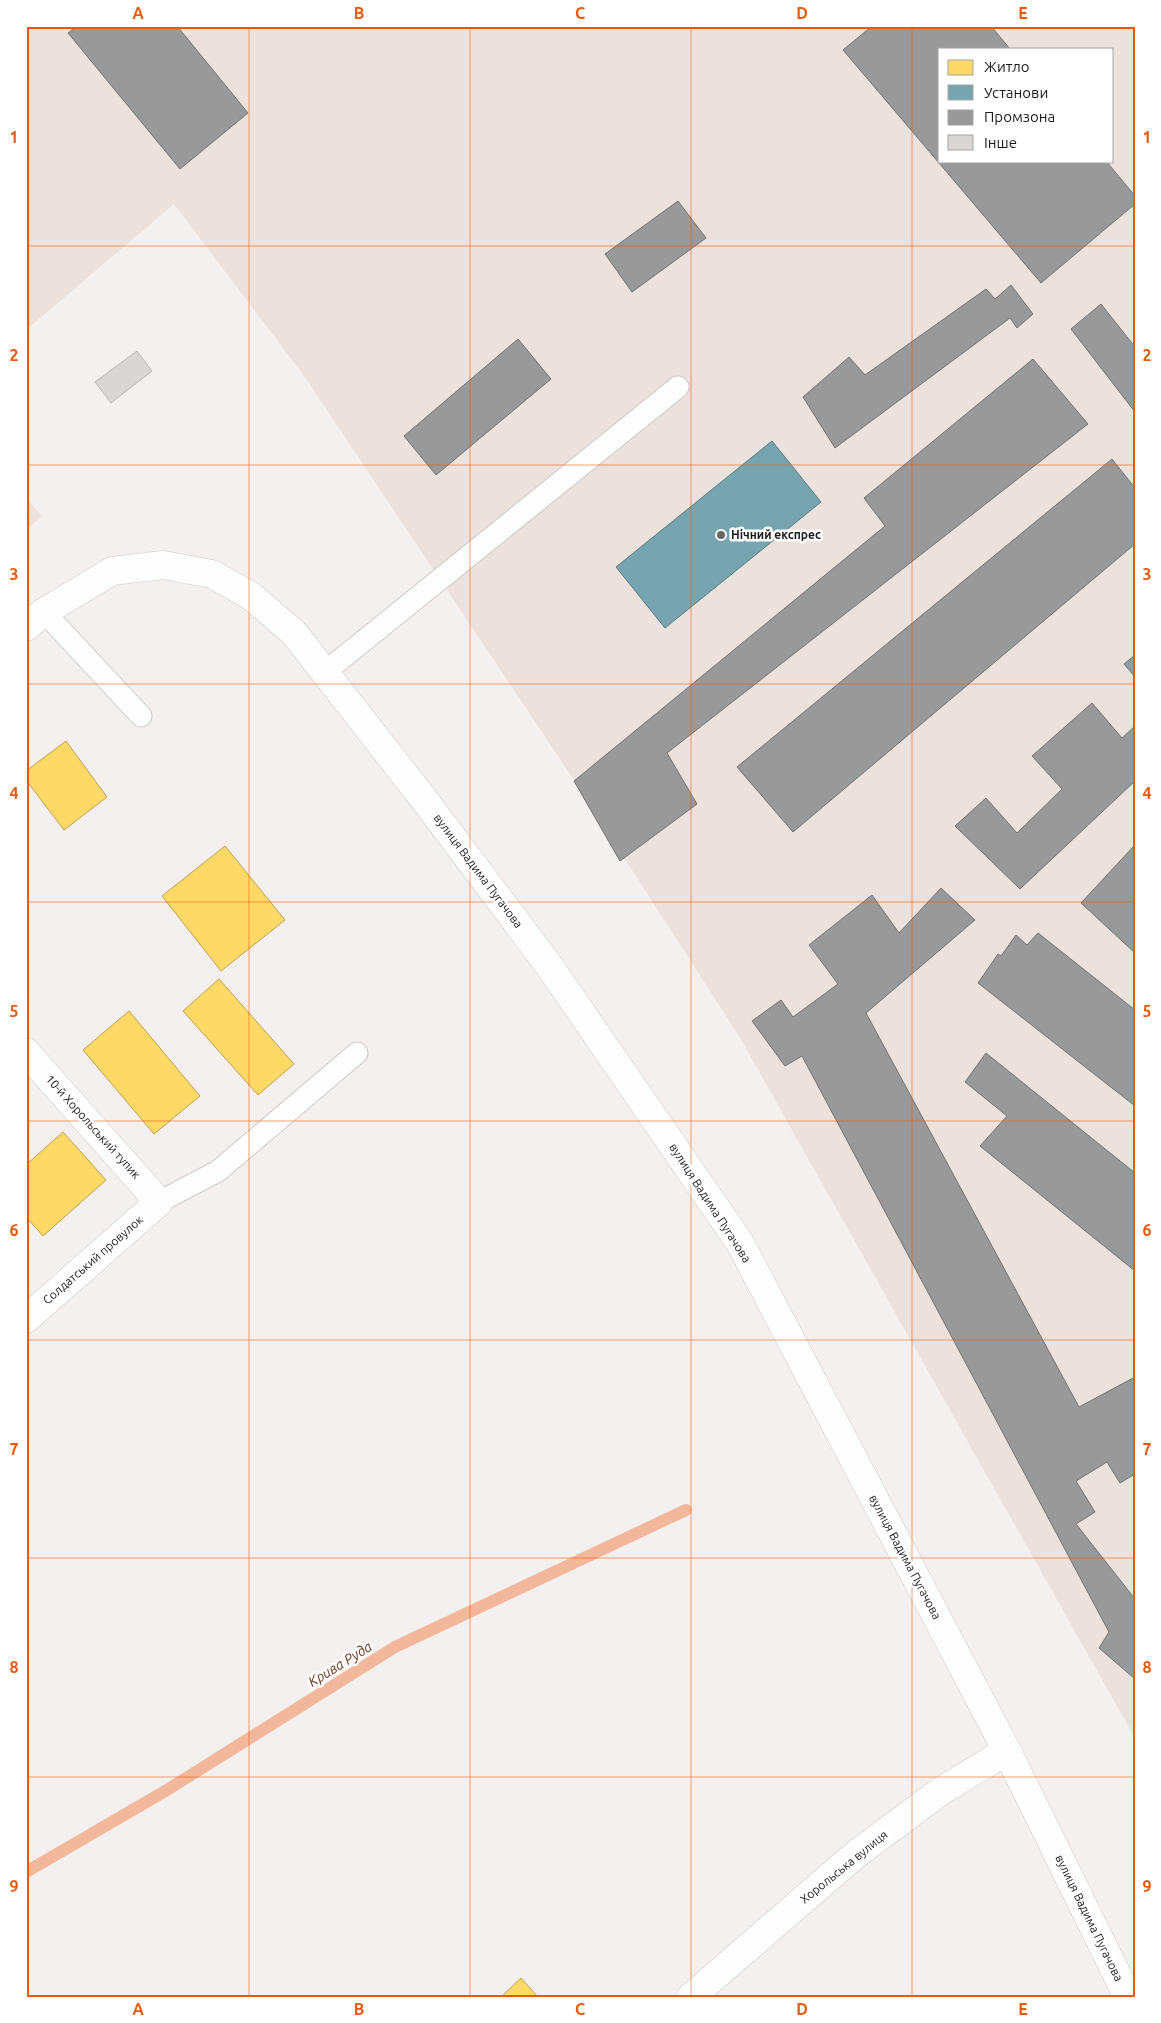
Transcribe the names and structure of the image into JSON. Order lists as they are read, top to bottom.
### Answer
{
  "streets": {
    "street": [
      "вулиця Вадима Пугачова",
      "10-й Хорольський тупик",
      "Солдатський провулок",
      "Хорольська вулиця"
    ]
  },
  "crossings": [
    ["вулиця Вадима Пугачова", "Хорольська вулиця"],
    ["10-й Хорольський тупик", "Солдатський провулок"]
  ],
  "water": ["Крива Руда"],
  "places": ["Нічний експрес"],
  "legend": [
    "Житло",
    "Установи",
    "Промзона",
    "Інше"
  ],
  "grid": {
    "columns": [
      "A",
      "B",
      "C",
      "D",
      "E"
    ],
    "rows": [
      "1",
      "2",
      "3",
      "4",
      "5",
      "6",
      "7",
      "8",
      "9"
    ]
  }
}
